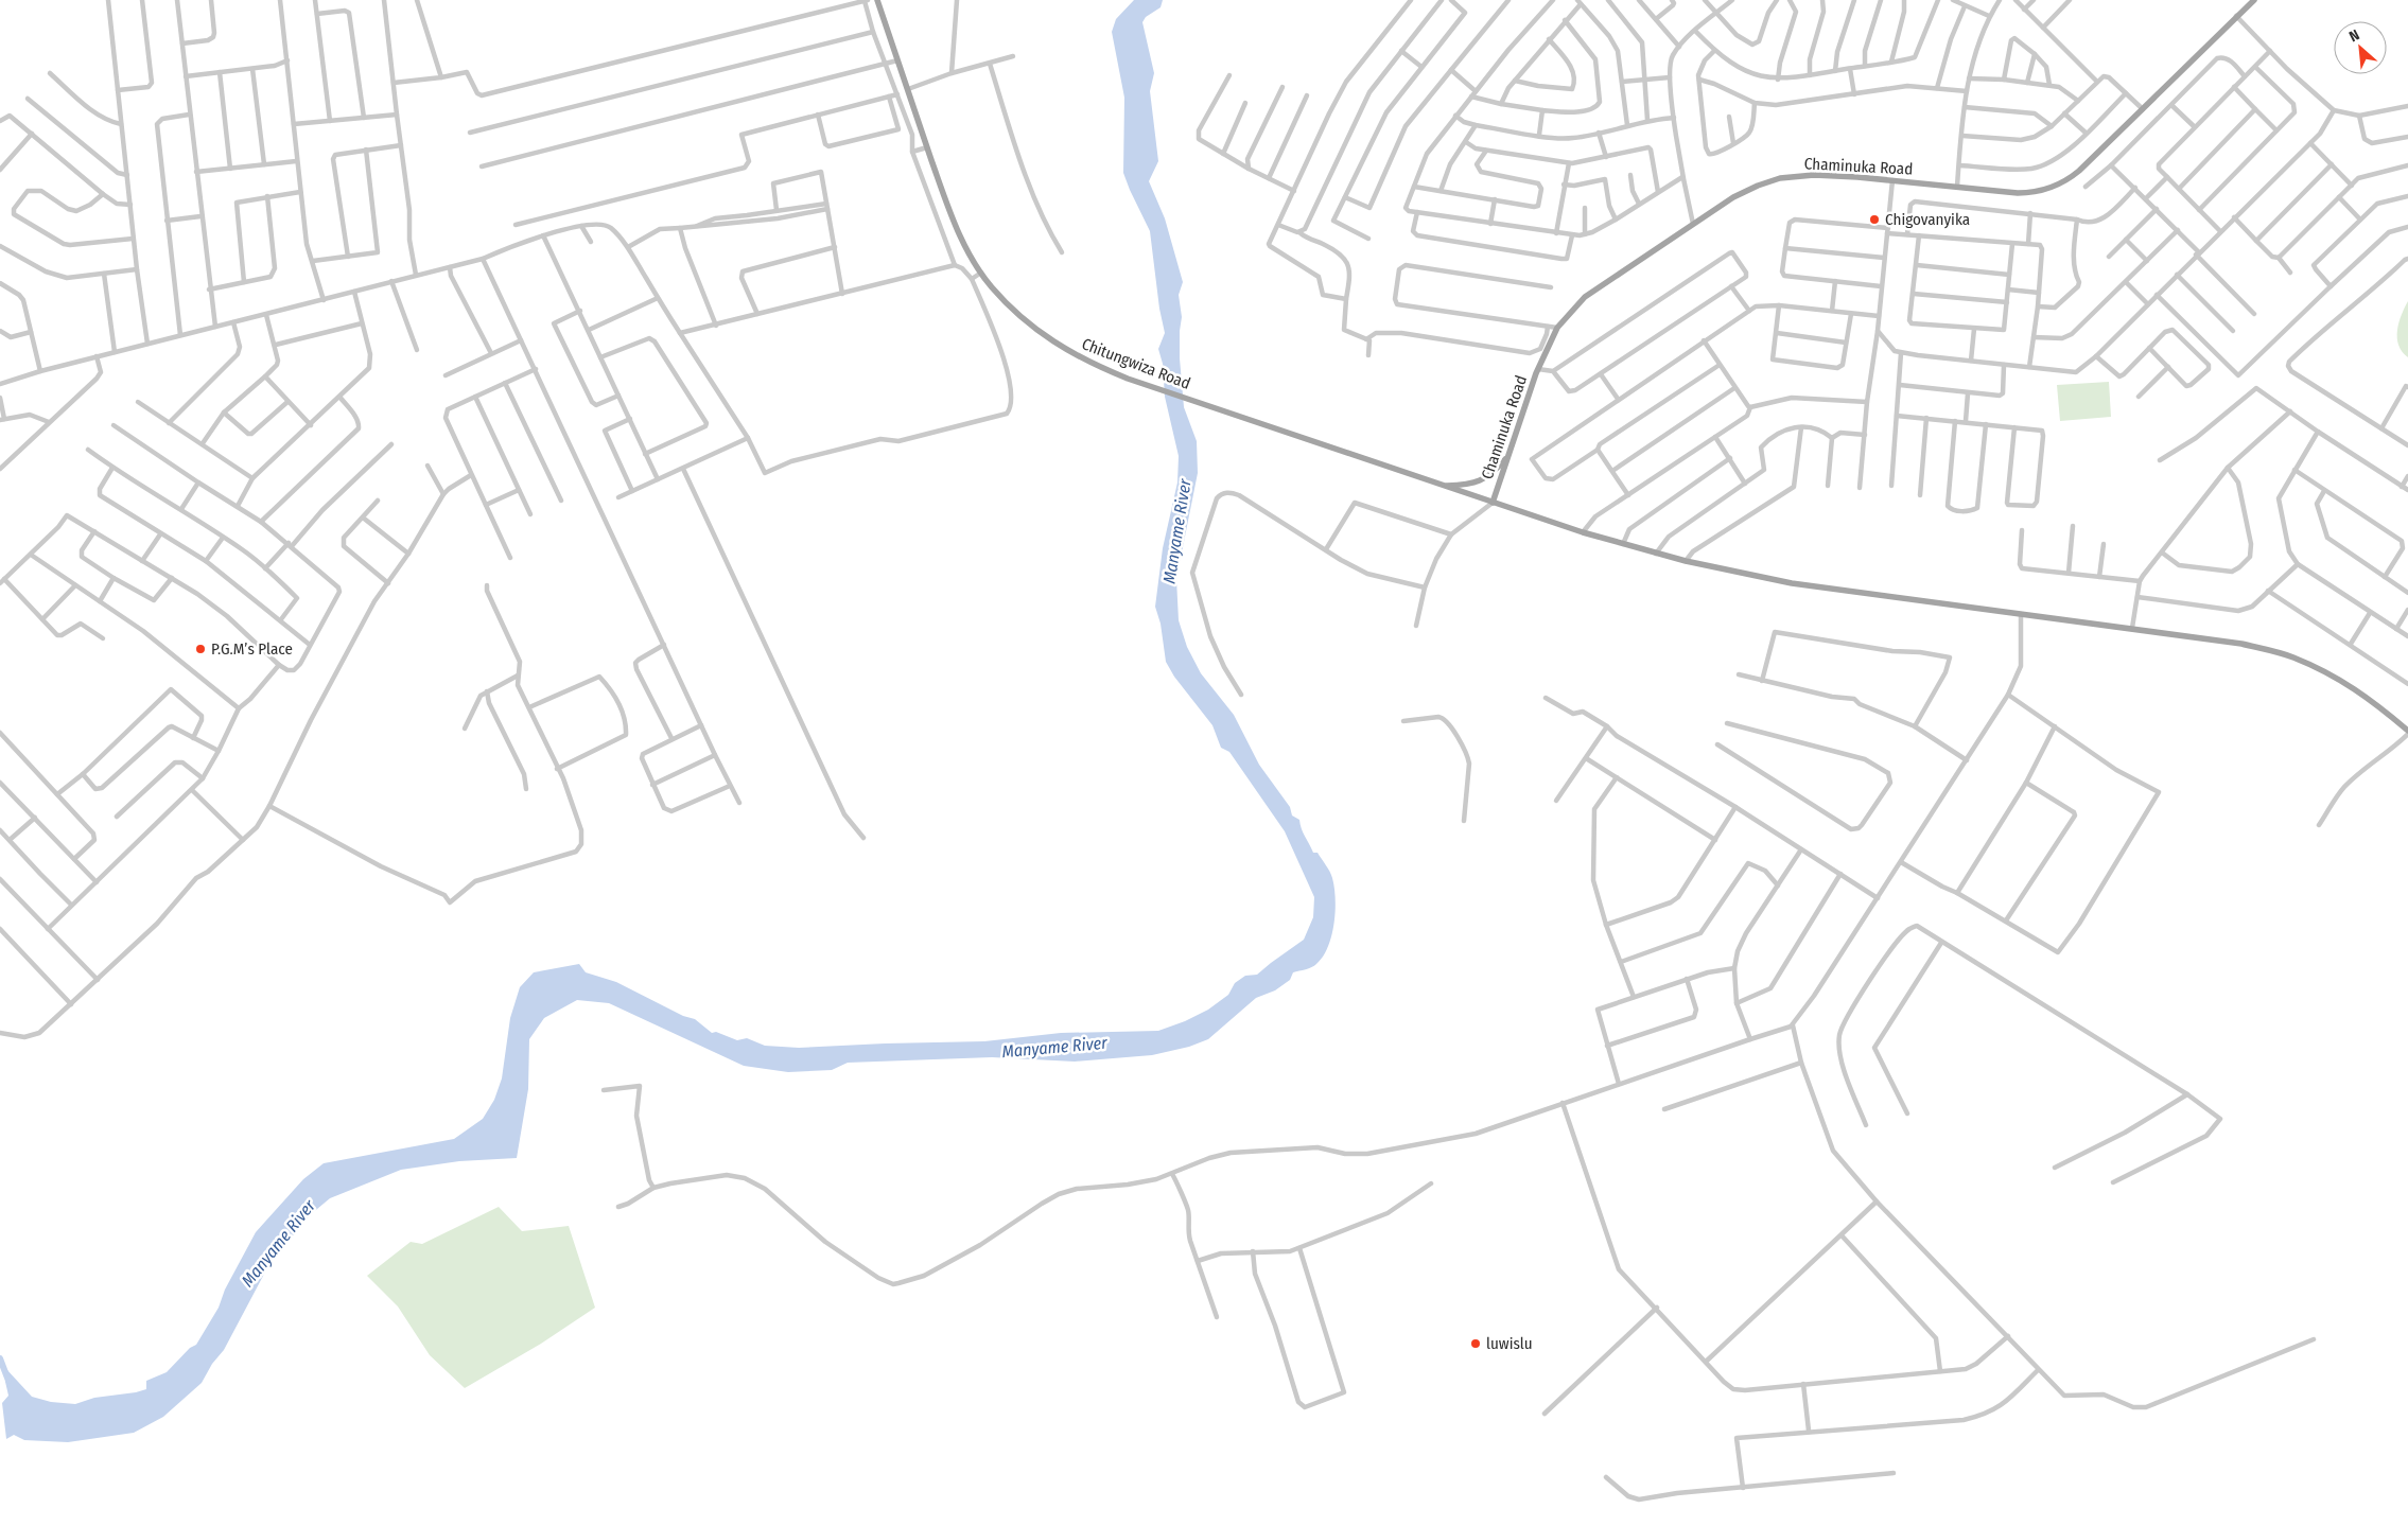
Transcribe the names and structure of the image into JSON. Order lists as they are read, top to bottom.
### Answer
{
  "streets": {
    "main road": ["Chaminuka Road", "Chitungwiza Road"]
  },
  "crossings": [
    ["Chaminuka Road", "Chitungwiza Road"]
  ],
  "water": ["Manyame River"],
  "places": ["Chigovanyika", "P.G.M’s Place", "luwislu"],
  "north": "top left"
}
